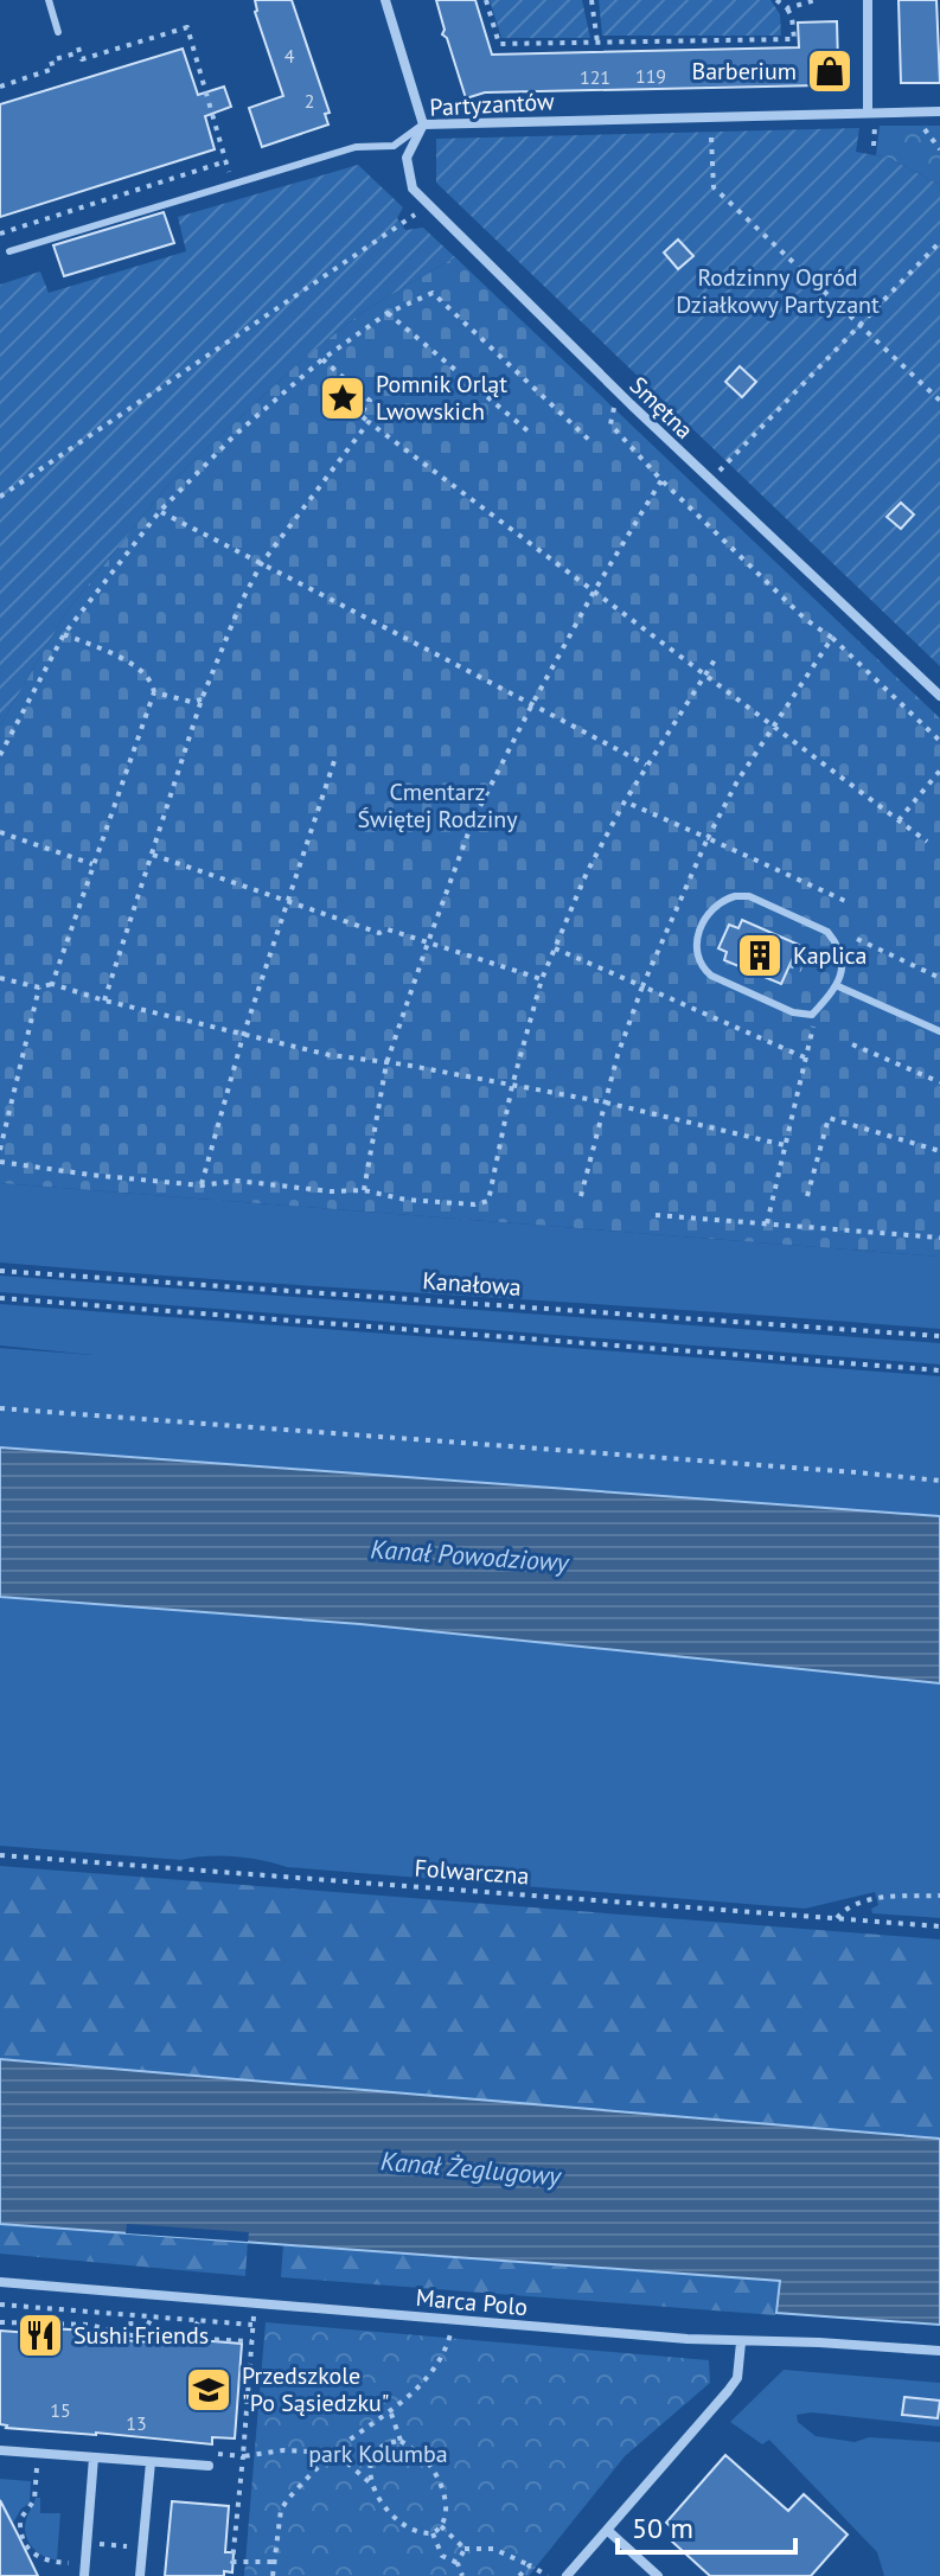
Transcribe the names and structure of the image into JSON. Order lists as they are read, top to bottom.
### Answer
{
  "streets": {
    "street": ["Partyzantów", "Smętna", "Marca Polo"],
    "path": ["Kanałowa", "Folwarczna"]
  },
  "crossings": [
    ["Partyzantów", "Smętna"]
  ],
  "water": ["Kanał Powodziowy", "Kanał Żeglugowy"],
  "parks": ["Rodzinny Ogród Działkowy Partyzant", "Cmentarz Świętej Rodziny", "park Kolumba"],
  "places": {
    "shop": ["Barberium"],
    "place": ["Pomnik Orląt Lwowskich"],
    "building": ["Kaplica"],
    "restaurant": ["Sushi Friends"],
    "school or university": ["Przedszkole \"Po Sąsiedzku\""]
  },
  "house_numbers": [
    "4",
    "119",
    "121",
    "2",
    "15",
    "13"
  ],
  "scale_bar": "50 m"
}
